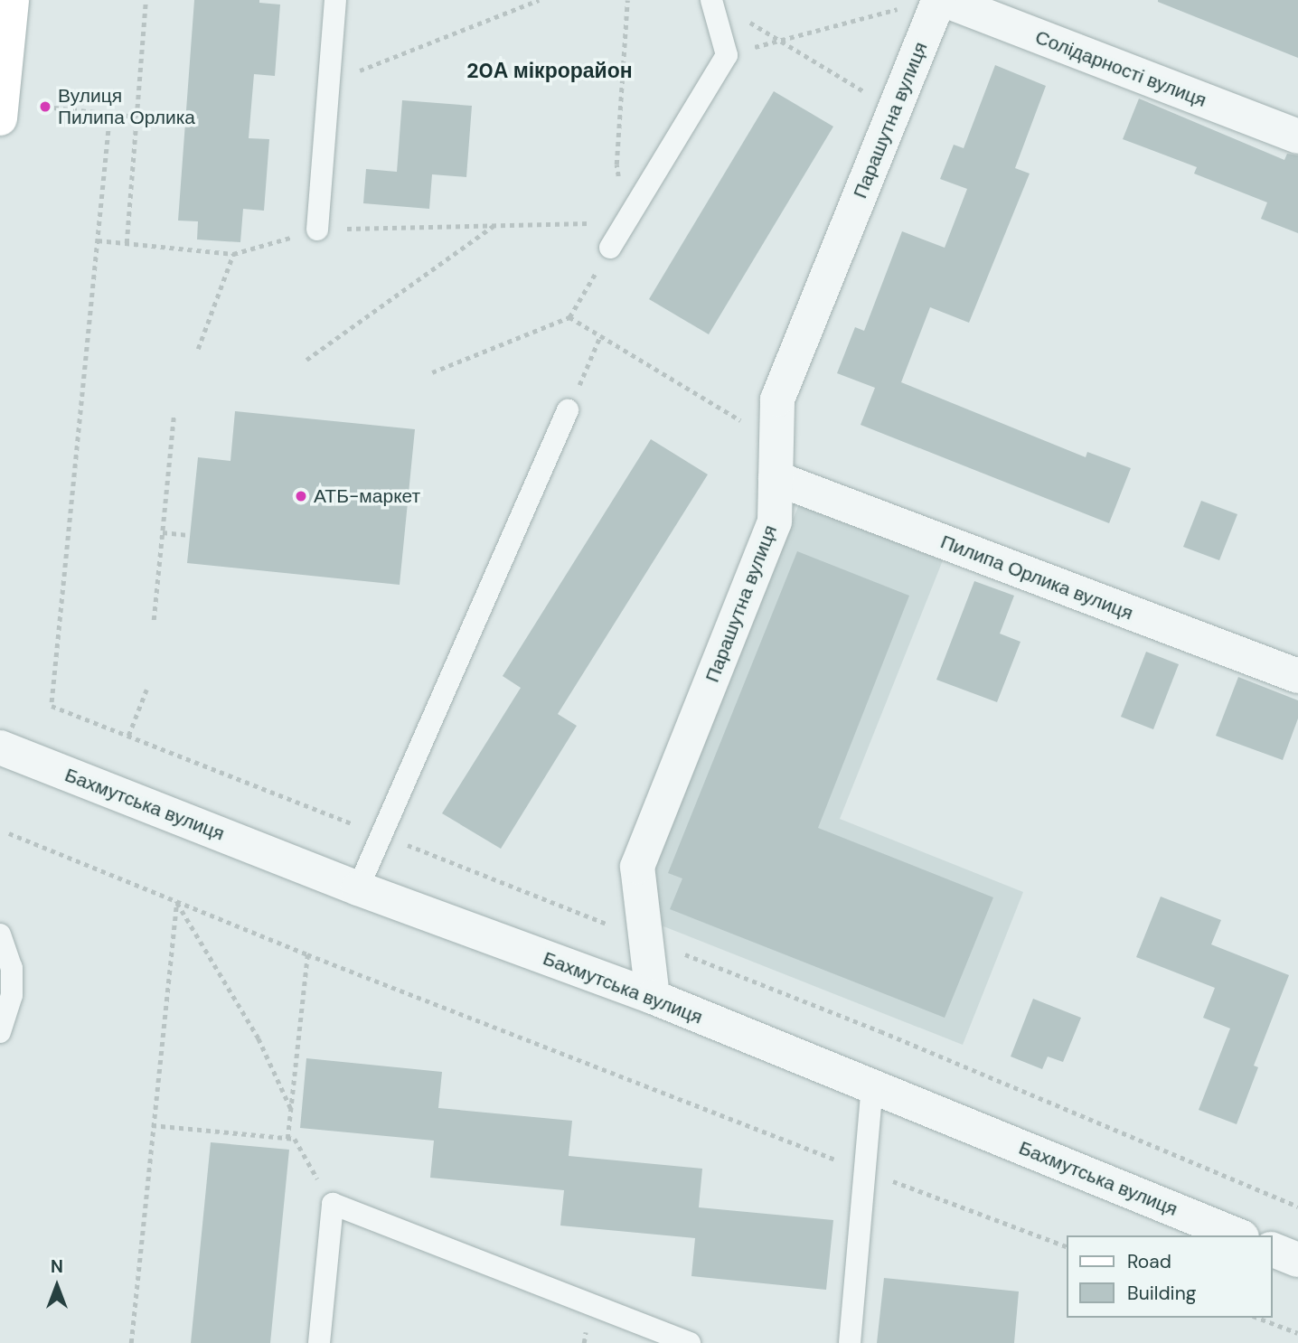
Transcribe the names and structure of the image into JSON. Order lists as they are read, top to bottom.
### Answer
{
  "streets": {
    "street": [
      "Солідарності вулиця",
      "Парашутна вулиця",
      "Пилипа Орлика вулиця",
      "Бахмутська вулиця"
    ]
  },
  "crossings": [
    ["Парашутна вулиця", "Пилипа Орлика вулиця"],
    ["Парашутна вулиця", "Бахмутська вулиця"]
  ],
  "districts": ["20А мікрорайон"],
  "places": ["Вулиця Пилипа Орлика", "АТБ-маркет"],
  "legend": ["Road", "Building"],
  "north": "top"
}
